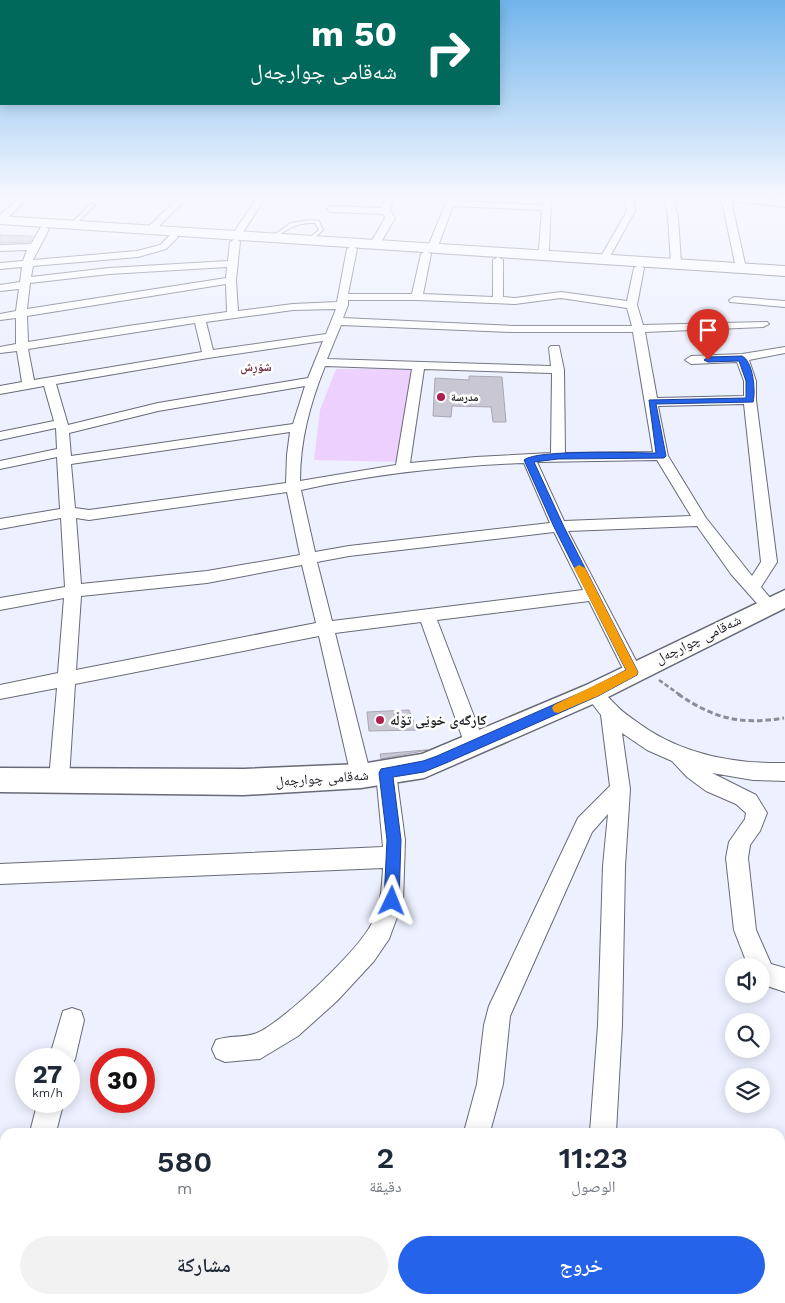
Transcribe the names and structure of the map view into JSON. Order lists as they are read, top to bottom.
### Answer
{
  "streets": {
    "main road": ["شەقامی چوارچەل"]
  },
  "districts": ["شۆڕش"],
  "places": ["مدرسة", "کارگەی خوێی تۆڵە"],
  "page": {
    "turn": ["50 m", "شەقامی چوارچەل"],
    "speed": "27 km/h",
    "limit": "30",
    "eta": [
      "11:23",
      "الوصول",
      "2",
      "دقيقة",
      "580",
      "m"
    ],
    "buttons": ["خروج", "مشاركة"]
  }
}
